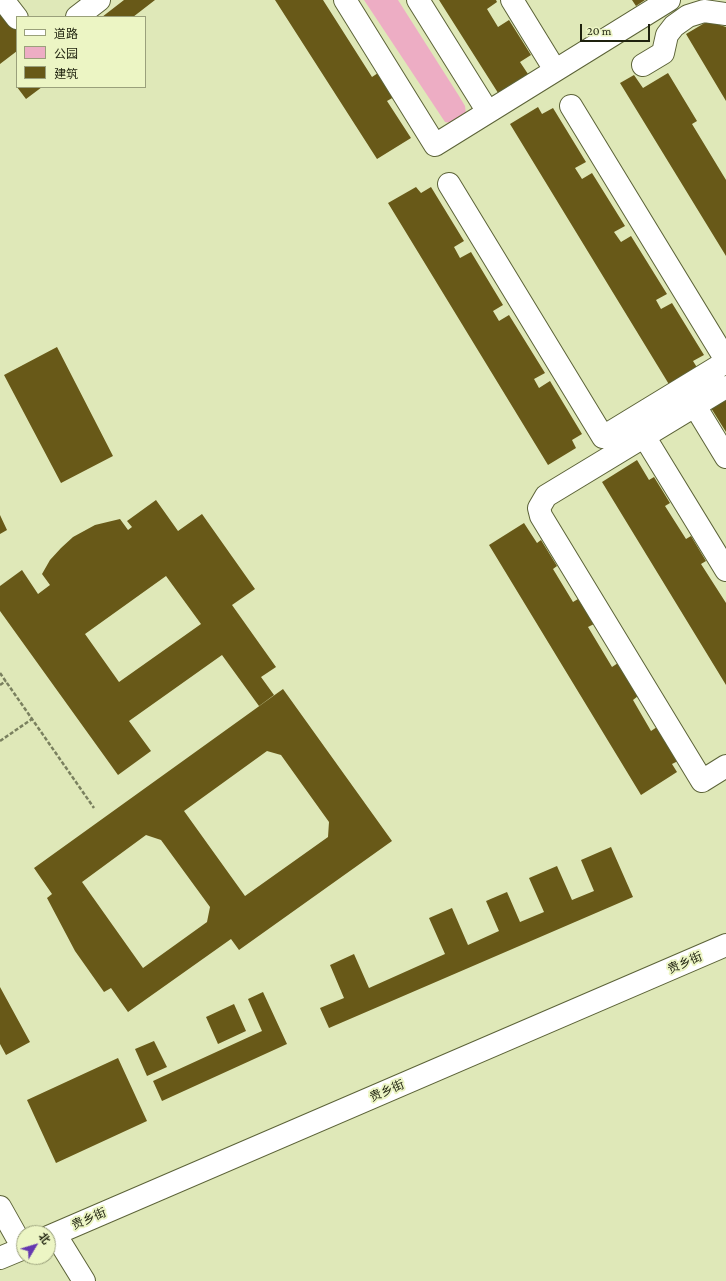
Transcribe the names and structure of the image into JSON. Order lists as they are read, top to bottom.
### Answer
{
  "streets": {
    "street": ["贵乡街"]
  },
  "legend": ["道路", "公园", "建筑"],
  "scale_bar": "20 m",
  "north": "top right"
}
